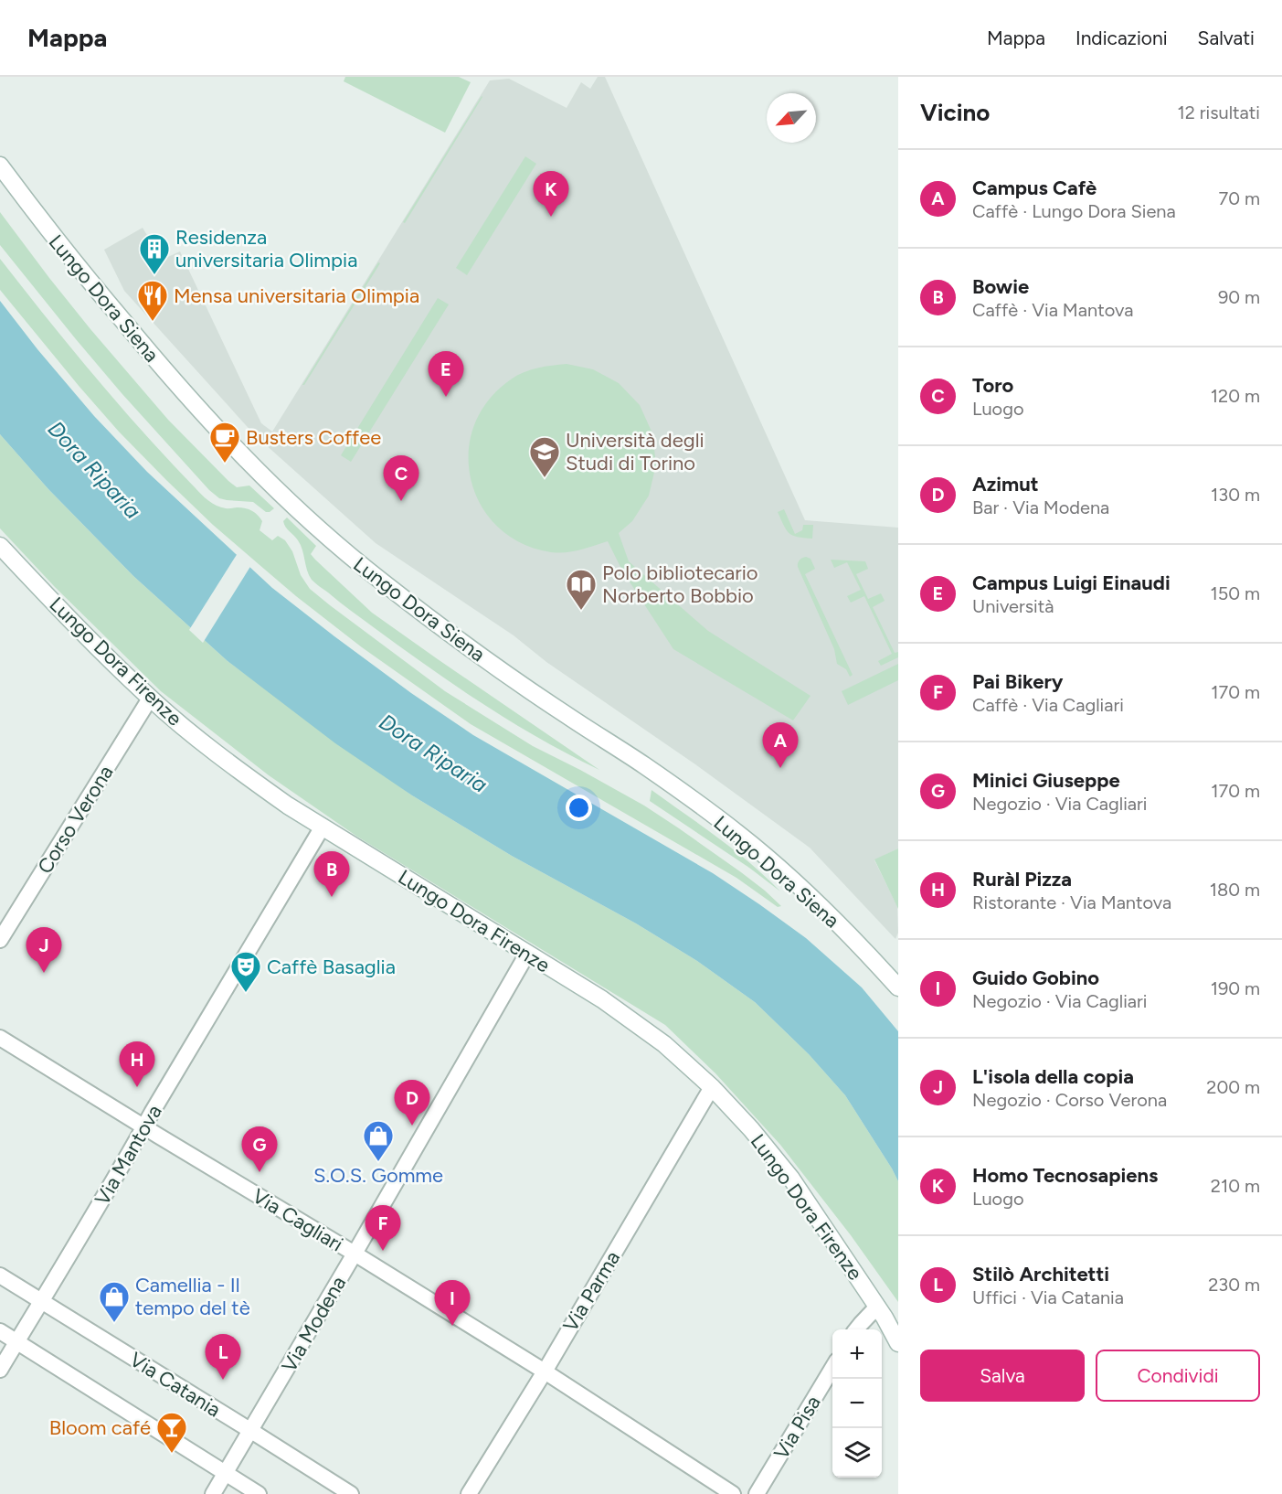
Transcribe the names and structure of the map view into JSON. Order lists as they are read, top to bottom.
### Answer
{
  "streets": {
    "street": [
      "Lungo Dora Siena",
      "Lungo Dora Firenze",
      "Corso Verona",
      "Via Mantova",
      "Via Cagliari",
      "Via Parma",
      "Via Modena",
      "Via Catania",
      "Via Pisa"
    ]
  },
  "crossings": [
    ["Lungo Dora Firenze", "Corso Verona"],
    ["Lungo Dora Firenze", "Via Mantova"],
    ["Lungo Dora Firenze", "Via Parma"],
    ["Lungo Dora Firenze", "Via Modena"],
    ["Via Mantova", "Via Cagliari"],
    ["Via Mantova", "Via Catania"],
    ["Via Cagliari", "Via Parma"],
    ["Via Cagliari", "Via Modena"],
    ["Via Modena", "Via Catania"]
  ],
  "water": ["Dora Riparia"],
  "places": {
    "building": ["Residenza universitaria Olimpia"],
    "restaurant": ["Mensa universitaria Olimpia"],
    "cafe": ["Busters Coffee"],
    "school or university": ["Università degli Studi di Torino"],
    "library": ["Polo bibliotecario Norberto Bobbio"],
    "theatre": ["Caffè Basaglia"],
    "shop": ["S.O.S. Gomme", "Camellia - Il tempo del tè"],
    "bar": ["Bloom café"]
  },
  "north": "bottom left",
  "page": {
    "header": "Mappa",
    "nav": ["Mappa", "Indicazioni", "Salvati"],
    "heading": ["Vicino", "12 risultati"],
    "list": [
      {
        "mark": "A",
        "name": "Campus Cafè",
        "note": "Caffè · Lungo Dora Siena",
        "value": "70 m"
      },
      {
        "mark": "B",
        "name": "Bowie",
        "note": "Caffè · Via Mantova",
        "value": "90 m"
      },
      {
        "mark": "C",
        "name": "Toro",
        "note": "Luogo",
        "value": "120 m"
      },
      {
        "mark": "D",
        "name": "Azimut",
        "note": "Bar · Via Modena",
        "value": "130 m"
      },
      {
        "mark": "E",
        "name": "Campus Luigi Einaudi",
        "note": "Università",
        "value": "150 m"
      },
      {
        "mark": "F",
        "name": "Pai Bikery",
        "note": "Caffè · Via Cagliari",
        "value": "170 m"
      },
      {
        "mark": "G",
        "name": "Minici Giuseppe",
        "note": "Negozio · Via Cagliari",
        "value": "170 m"
      },
      {
        "mark": "H",
        "name": "Ruràl Pizza",
        "note": "Ristorante · Via Mantova",
        "value": "180 m"
      },
      {
        "mark": "I",
        "name": "Guido Gobino",
        "note": "Negozio · Via Cagliari",
        "value": "190 m"
      },
      {
        "mark": "J",
        "name": "L'isola della copia",
        "note": "Negozio · Corso Verona",
        "value": "200 m"
      },
      {
        "mark": "K",
        "name": "Homo Tecnosapiens",
        "note": "Luogo",
        "value": "210 m"
      },
      {
        "mark": "L",
        "name": "Stilò Architetti",
        "note": "Uffici · Via Catania",
        "value": "230 m"
      }
    ],
    "pins": [
      "K",
      "E",
      "C",
      "A",
      "B",
      "J",
      "H",
      "D",
      "G",
      "F",
      "I",
      "L"
    ],
    "map_buttons": ["+", "−"],
    "buttons": ["Salva", "Condividi"]
  }
}
